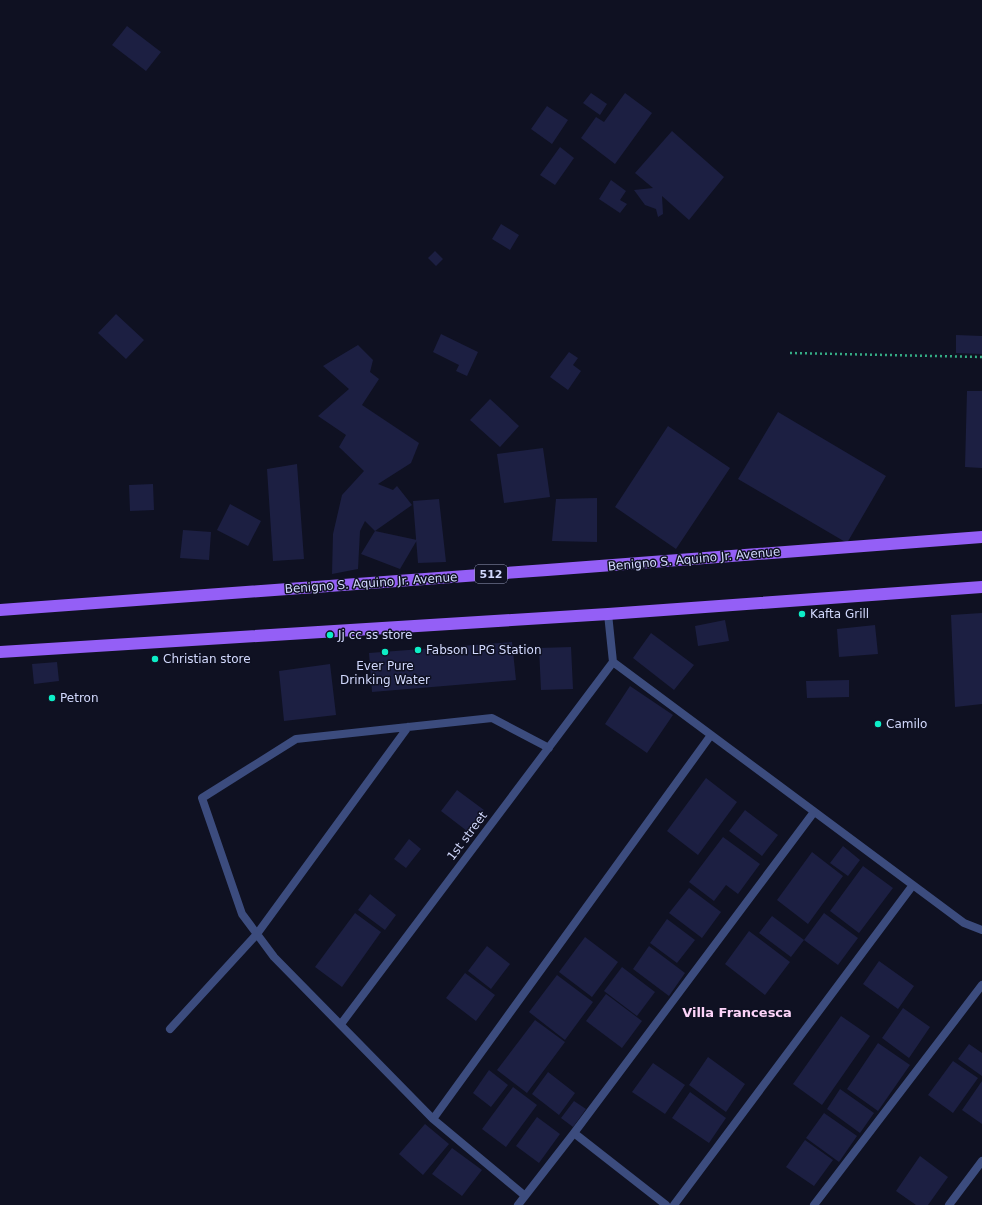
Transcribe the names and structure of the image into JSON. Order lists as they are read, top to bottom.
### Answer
{
  "streets": {
    "main road": ["Benigno S. Aquino Jr. Avenue", "512"],
    "street": ["1st street"]
  },
  "districts": ["Villa Francesca"],
  "places": [
    "Kafta Grill",
    "Jj cc ss store",
    "Fabson LPG Station",
    "Ever Pure Drinking Water",
    "Christian store",
    "Petron",
    "Camilo"
  ]
}
